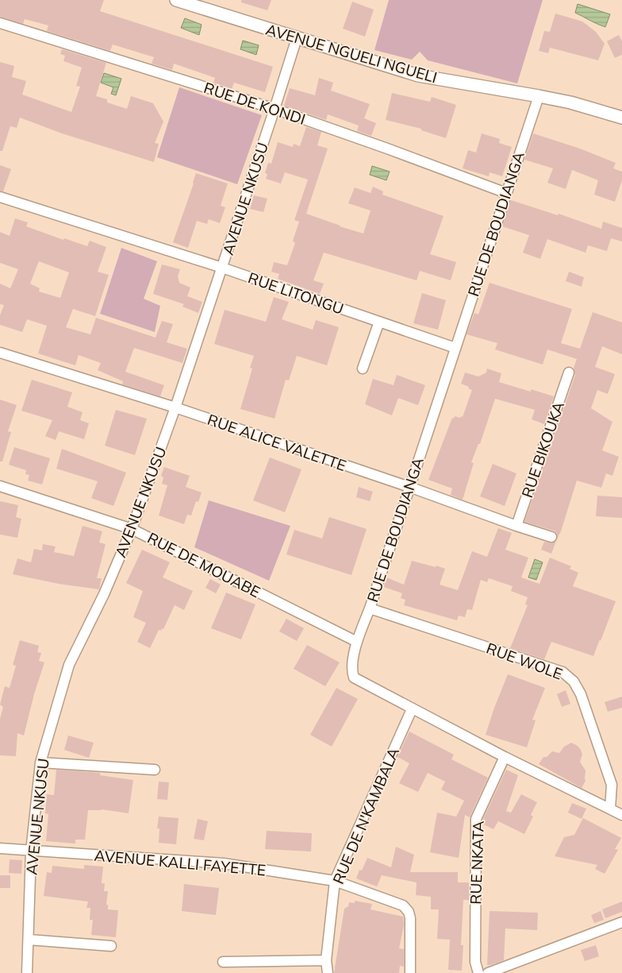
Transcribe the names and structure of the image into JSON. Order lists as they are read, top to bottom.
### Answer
{
  "streets": {
    "street": [
      "AVENUE NGUELI NGUELI",
      "RUE DE KONDI",
      "AVENUE NKUSU",
      "RUE DE BOUDIANGA",
      "RUE LITONGU",
      "RUE ALICE VALETTE",
      "RUE BIKOUKA",
      "RUE DE MOUABE",
      "RUE WOLE",
      "RUE DE N'KAMBALA",
      "AVENUE KALLI FAYETTE",
      "RUE NKATA"
    ]
  },
  "crossings": [
    ["AVENUE NGUELI NGUELI", "AVENUE NKUSU"],
    ["AVENUE NGUELI NGUELI", "RUE DE BOUDIANGA"],
    ["RUE DE KONDI", "AVENUE NKUSU"],
    ["RUE DE KONDI", "RUE DE BOUDIANGA"],
    ["AVENUE NKUSU", "RUE LITONGU"],
    ["AVENUE NKUSU", "RUE ALICE VALETTE"],
    ["AVENUE NKUSU", "RUE DE MOUABE"],
    ["AVENUE NKUSU", "AVENUE KALLI FAYETTE"],
    ["RUE DE BOUDIANGA", "RUE LITONGU"],
    ["RUE DE BOUDIANGA", "RUE ALICE VALETTE"],
    ["RUE DE BOUDIANGA", "RUE DE MOUABE"],
    ["RUE DE BOUDIANGA", "RUE WOLE"],
    ["RUE DE BOUDIANGA", "RUE DE N'KAMBALA"],
    ["RUE DE BOUDIANGA", "RUE NKATA"],
    ["RUE ALICE VALETTE", "RUE BIKOUKA"],
    ["RUE DE N'KAMBALA", "AVENUE KALLI FAYETTE"]
  ]
}
